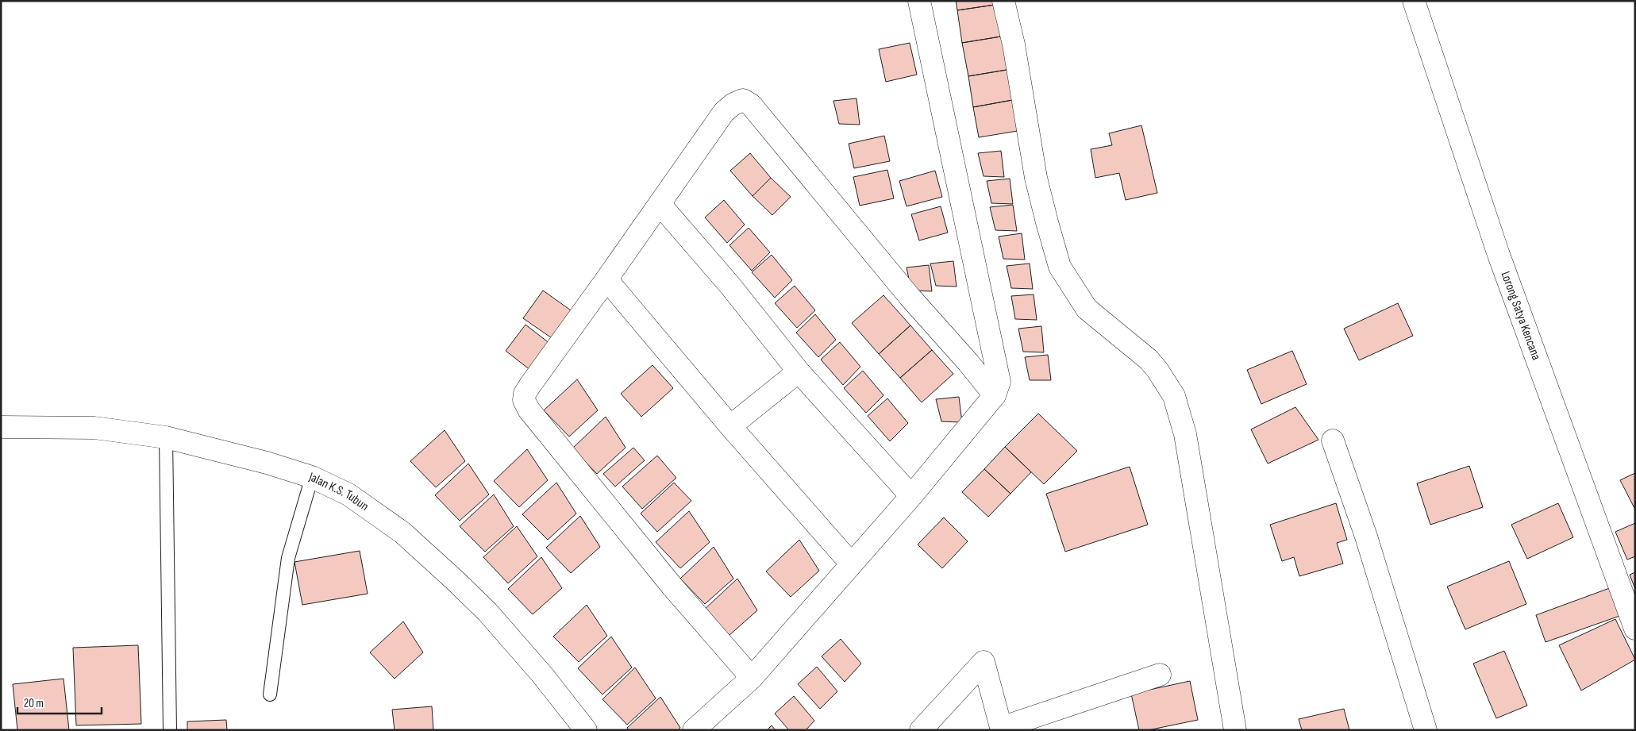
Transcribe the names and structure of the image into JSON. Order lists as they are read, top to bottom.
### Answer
{
  "streets": {
    "street": ["Lorong Satya Kencana", "Jalan K.S. Tubun"]
  },
  "scale_bar": "20 m"
}
